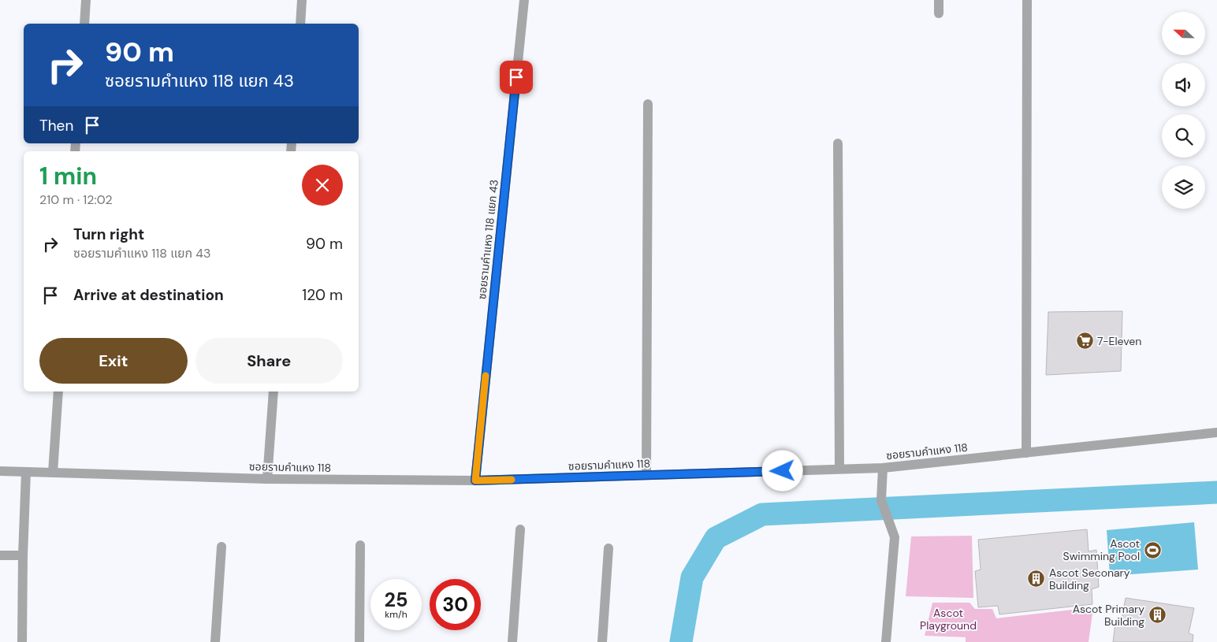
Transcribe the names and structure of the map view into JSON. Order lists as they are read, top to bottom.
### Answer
{
  "streets": {
    "street": ["ซอยรามคำแหง 118 แยก 43", "ซอยรามคำแหง 118"]
  },
  "crossings": [
    ["ซอยรามคำแหง 118 แยก 43", "ซอยรามคำแหง 118"]
  ],
  "parks": ["Ascot Playground"],
  "places": {
    "supermarket": ["7-Eleven"],
    "sports": ["Ascot Swimming Pool"],
    "building": ["Ascot Seconary Building", "Ascot Primary Building"]
  },
  "north": "left",
  "page": {
    "turn": ["90 m", "ซอยรามคำแหง 118 แยก 43"],
    "then": "Then",
    "heading": ["1 min", "210 m · 12:02"],
    "list": [
      {
        "name": "Turn right",
        "note": "ซอยรามคำแหง 118 แยก 43",
        "value": "90 m"
      },
      {
        "name": "Arrive at destination",
        "value": "120 m"
      }
    ],
    "buttons": ["Exit", "Share"],
    "speed": "25 km/h",
    "limit": "30"
  }
}
